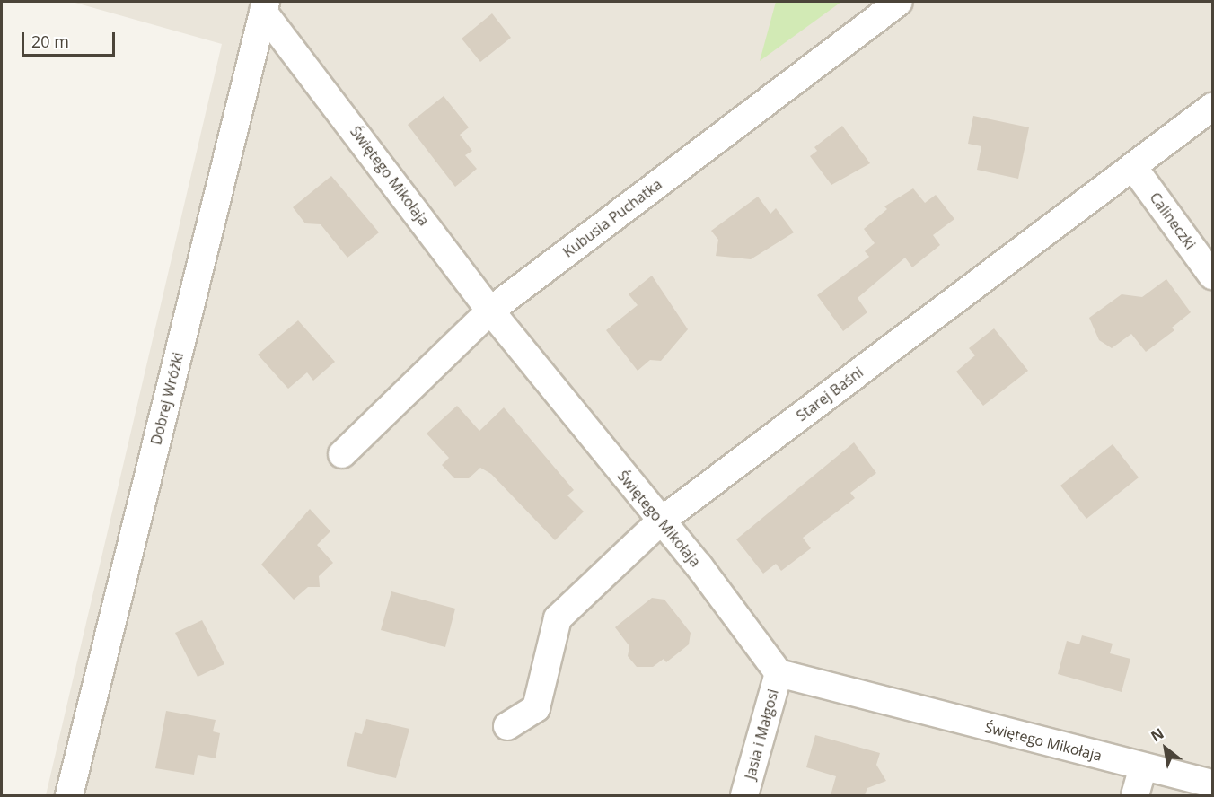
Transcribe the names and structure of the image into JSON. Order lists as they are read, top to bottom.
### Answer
{
  "streets": {
    "street": [
      "Świętego Mikołaja",
      "Kubusia Puchatka",
      "Calineczki",
      "Starej Baśni",
      "Dobrej Wróżki",
      "Jasia i Małgosi"
    ]
  },
  "crossings": [
    ["Świętego Mikołaja", "Kubusia Puchatka"],
    ["Świętego Mikołaja", "Starej Baśni"],
    ["Świętego Mikołaja", "Dobrej Wróżki"],
    ["Świętego Mikołaja", "Jasia i Małgosi"],
    ["Calineczki", "Starej Baśni"]
  ],
  "scale_bar": "20 m",
  "north": "top left"
}
